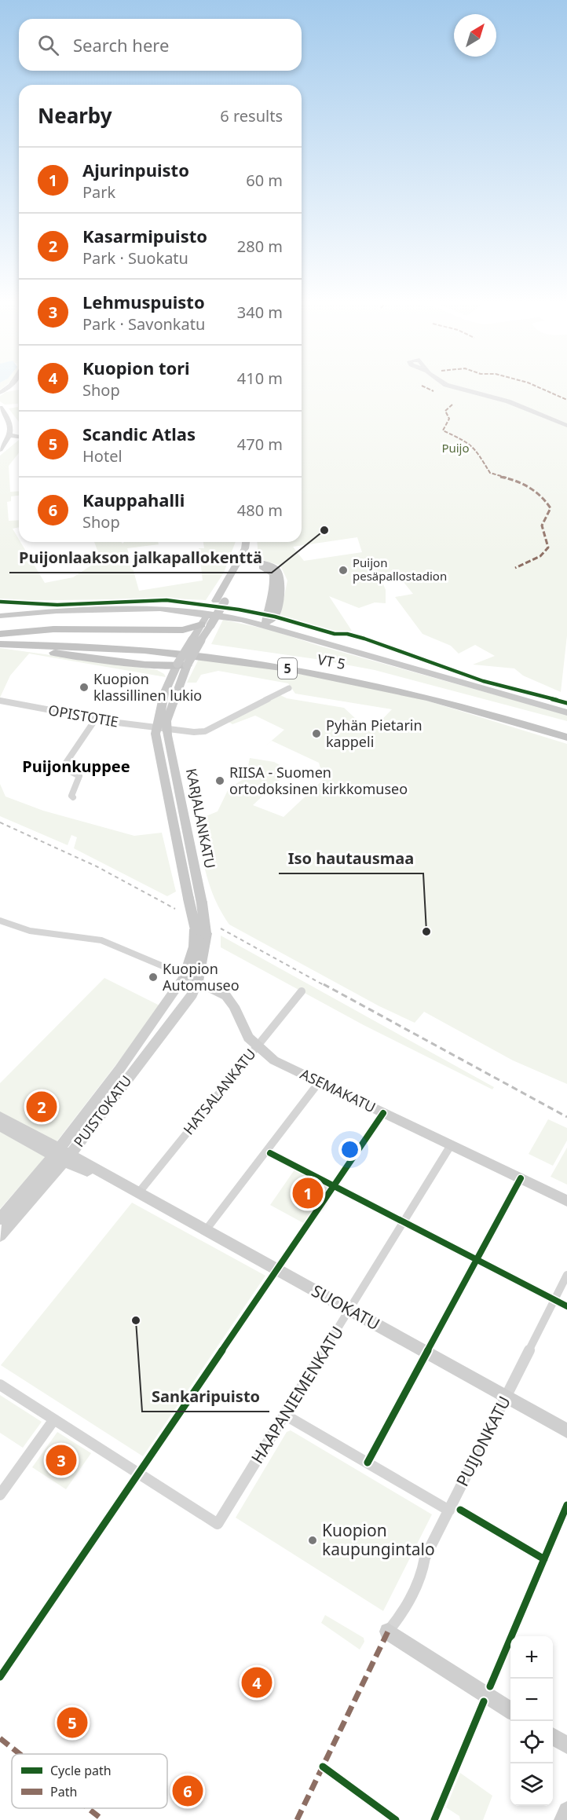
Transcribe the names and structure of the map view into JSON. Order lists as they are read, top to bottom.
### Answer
{
  "streets": {
    "highway": ["VT 5", "5"],
    "main road": ["KARJALANKATU"],
    "street": [
      "OPISTOTIE",
      "ASEMAKATU",
      "HATSALANKATU",
      "PUISTOKATU",
      "SUOKATU",
      "HAAPANIEMENKATU",
      "PUIJONKATU"
    ]
  },
  "crossings": [
    ["OPISTOTIE", "KARJALANKATU"],
    ["KARJALANKATU", "ASEMAKATU"],
    ["KARJALANKATU", "PUISTOKATU"],
    ["ASEMAKATU", "HATSALANKATU"],
    ["ASEMAKATU", "PUISTOKATU"],
    ["ASEMAKATU", "HAAPANIEMENKATU"],
    ["HATSALANKATU", "SUOKATU"],
    ["PUISTOKATU", "SUOKATU"],
    ["SUOKATU", "HAAPANIEMENKATU"],
    ["SUOKATU", "PUIJONKATU"]
  ],
  "districts": ["Puijonkuppee"],
  "parks": ["Puijo"],
  "places": [
    "Puijonlaakson jalkapallokenttä",
    "Puijon pesäpallostadion",
    "Kuopion klassillinen lukio",
    "Pyhän Pietarin kappeli",
    "RIISA - Suomen ortodoksinen kirkkomuseo",
    "Iso hautausmaa",
    "Kuopion Automuseo",
    "Sankaripuisto",
    "Kuopion kaupungintalo"
  ],
  "legend": ["Cycle path", "Path"],
  "north": "top right",
  "page": {
    "search": "Search here",
    "heading": ["Nearby", "6 results"],
    "list": [
      {
        "mark": "1",
        "name": "Ajurinpuisto",
        "note": "Park",
        "value": "60 m"
      },
      {
        "mark": "2",
        "name": "Kasarmipuisto",
        "note": "Park · Suokatu",
        "value": "280 m"
      },
      {
        "mark": "3",
        "name": "Lehmuspuisto",
        "note": "Park · Savonkatu",
        "value": "340 m"
      },
      {
        "mark": "4",
        "name": "Kuopion tori",
        "note": "Shop",
        "value": "410 m"
      },
      {
        "mark": "5",
        "name": "Scandic Atlas",
        "note": "Hotel",
        "value": "470 m"
      },
      {
        "mark": "6",
        "name": "Kauppahalli",
        "note": "Shop",
        "value": "480 m"
      }
    ],
    "pins": [
      "2",
      "1",
      "3",
      "4",
      "5",
      "6"
    ],
    "map_buttons": ["+", "−"]
  }
}
